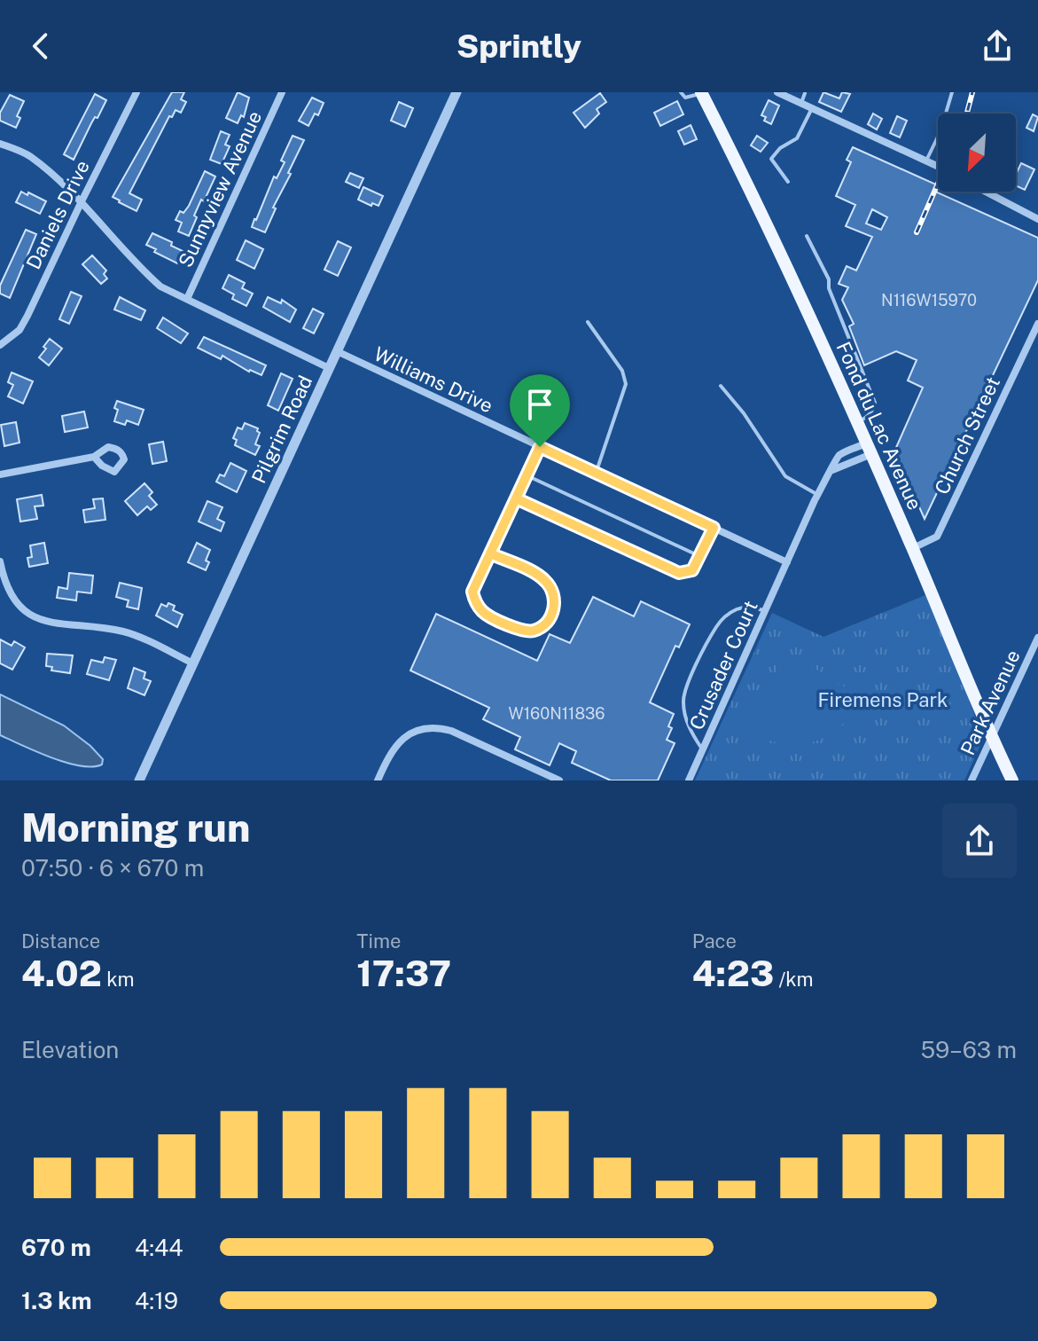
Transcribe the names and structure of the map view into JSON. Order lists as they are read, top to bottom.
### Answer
{
  "streets": {
    "main road": ["Fond du Lac Avenue"],
    "street": [
      "Sunnyview Avenue",
      "Daniels Drive",
      "Williams Drive",
      "Pilgrim Road",
      "Church Street",
      "Crusader Court",
      "Park Avenue"
    ]
  },
  "crossings": [
    ["Williams Drive", "Pilgrim Road"],
    ["Williams Drive", "Crusader Court"],
    ["Fond du Lac Avenue", "Church Street"],
    ["Fond du Lac Avenue", "Crusader Court"],
    ["Fond du Lac Avenue", "Park Avenue"]
  ],
  "parks": ["Firemens Park"],
  "house_numbers": ["N116W15970", "W160N11836"],
  "north": "bottom left",
  "page": {
    "header": "Sprintly",
    "heading": ["Morning run", "07:50 · 6 × 670 m"],
    "stats": [
      ["Distance", "4.02 km"],
      ["Time", "17:37"],
      ["Pace", "4:23 /km"]
    ],
    "chart": ["Elevation", "59–63 m"],
    "list": [
      {
        "name": "670 m",
        "note": "4:44"
      },
      {
        "name": "1.3 km",
        "note": "4:19"
      }
    ]
  }
}
